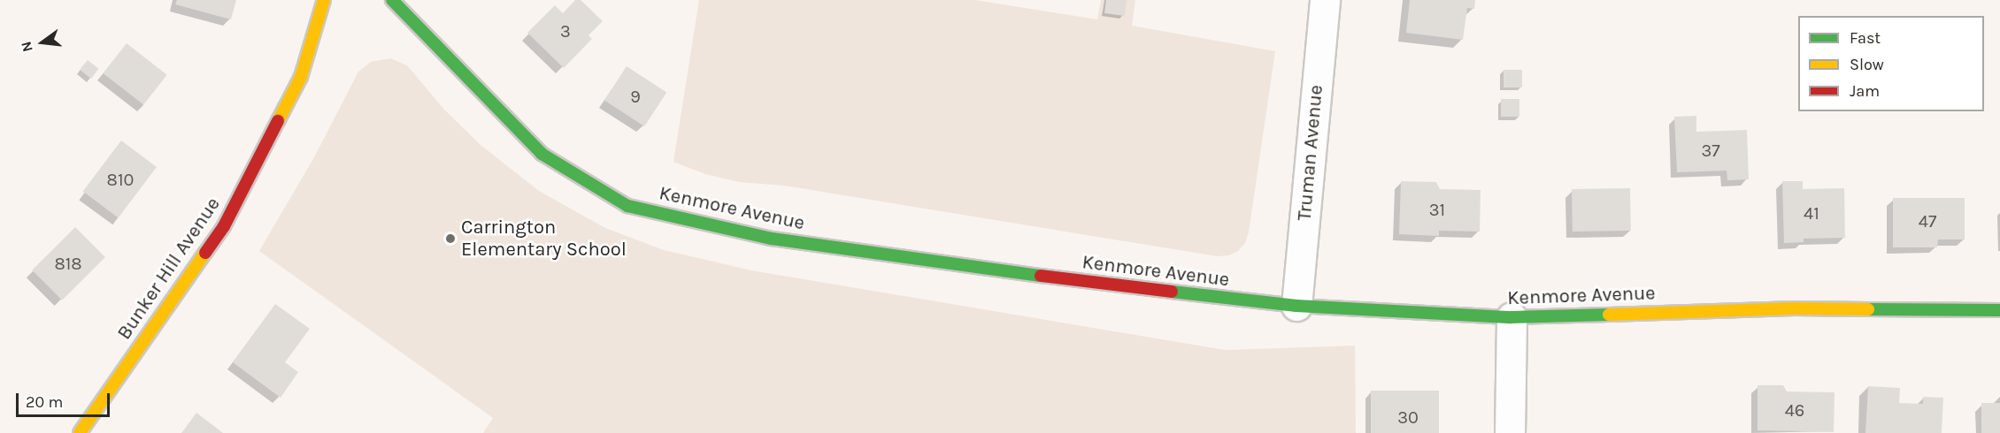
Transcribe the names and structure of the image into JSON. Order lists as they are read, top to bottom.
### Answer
{
  "streets": {
    "street": ["Truman Avenue", "Kenmore Avenue", "Bunker Hill Avenue"]
  },
  "crossings": [
    ["Truman Avenue", "Kenmore Avenue"]
  ],
  "places": ["Carrington Elementary School"],
  "house_numbers": [
    "3",
    "9",
    "37",
    "810",
    "31",
    "41",
    "47",
    "818",
    "46",
    "30"
  ],
  "legend": ["Fast", "Slow", "Jam"],
  "scale_bar": "20 m",
  "north": "left"
}
